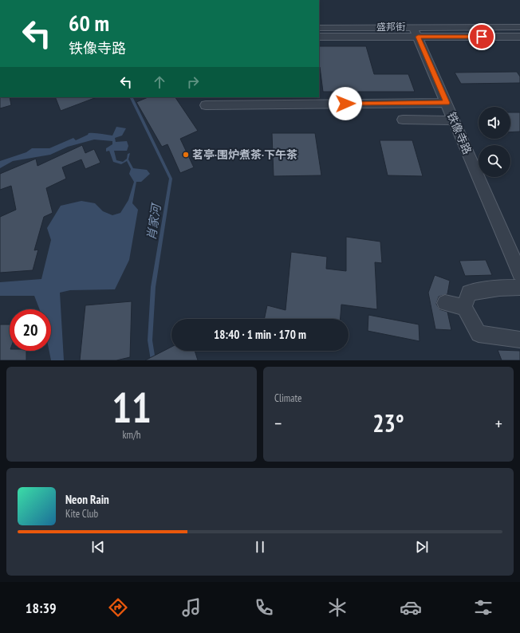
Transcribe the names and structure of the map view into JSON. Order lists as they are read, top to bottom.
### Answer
{
  "streets": {
    "street": ["盛邦街", "铁像寺路"]
  },
  "crossings": [
    ["盛邦街", "铁像寺路"]
  ],
  "water": ["肖家河"],
  "places": ["茗亭·围炉煮茶·下午茶"],
  "page": {
    "turn": ["60 m", "铁像寺路"],
    "limit": "20",
    "trip": "18:40 · 1 min · 170 m",
    "tile": [
      ["11", "km/h"],
      "Climate"
    ],
    "heat": ["−", "23°", "+"],
    "song": ["Neon Rain", "Kite Club"],
    "tabs": "18:39"
  }
}
